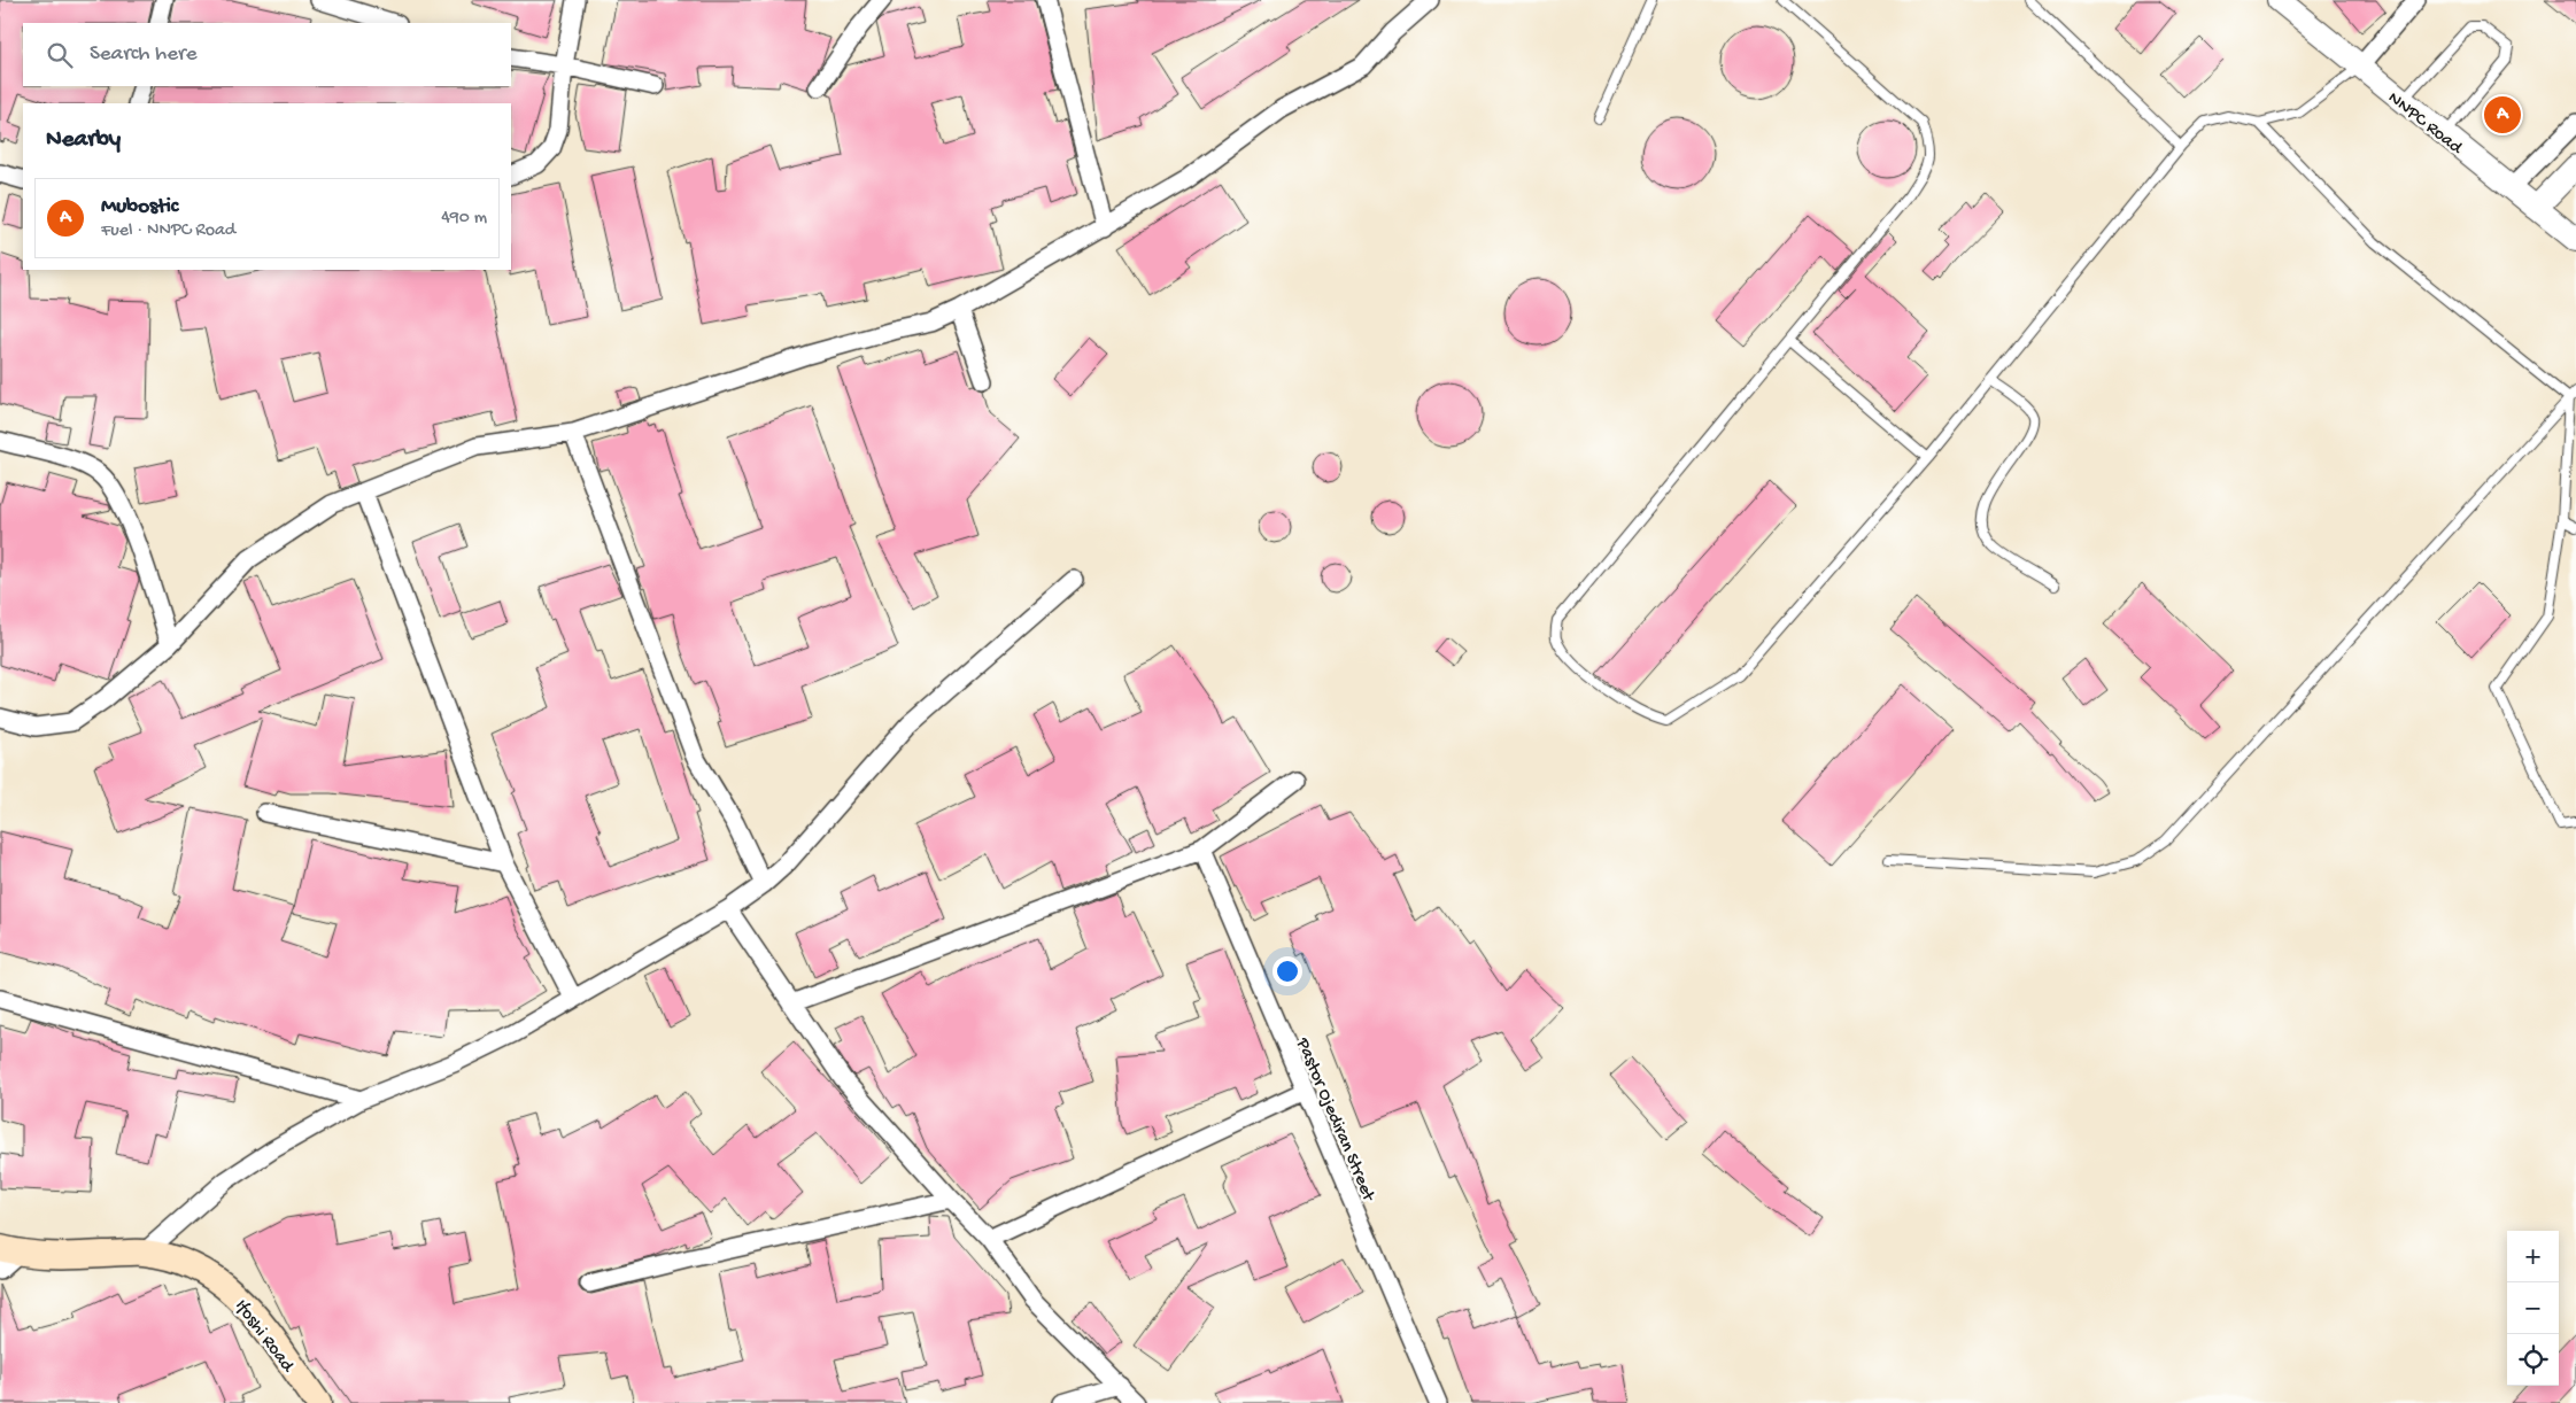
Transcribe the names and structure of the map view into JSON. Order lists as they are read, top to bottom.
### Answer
{
  "streets": {
    "main road": ["Ifoshi Road"],
    "street": ["NNPC Road", "Pastor Ojediran Street"]
  },
  "page": {
    "search": "Search here",
    "pins": "A",
    "heading": "Nearby",
    "list": [
      {
        "mark": "A",
        "name": "Mubostic",
        "note": "Fuel · NNPC Road",
        "value": "490 m"
      }
    ],
    "map_buttons": ["+", "−"]
  }
}
